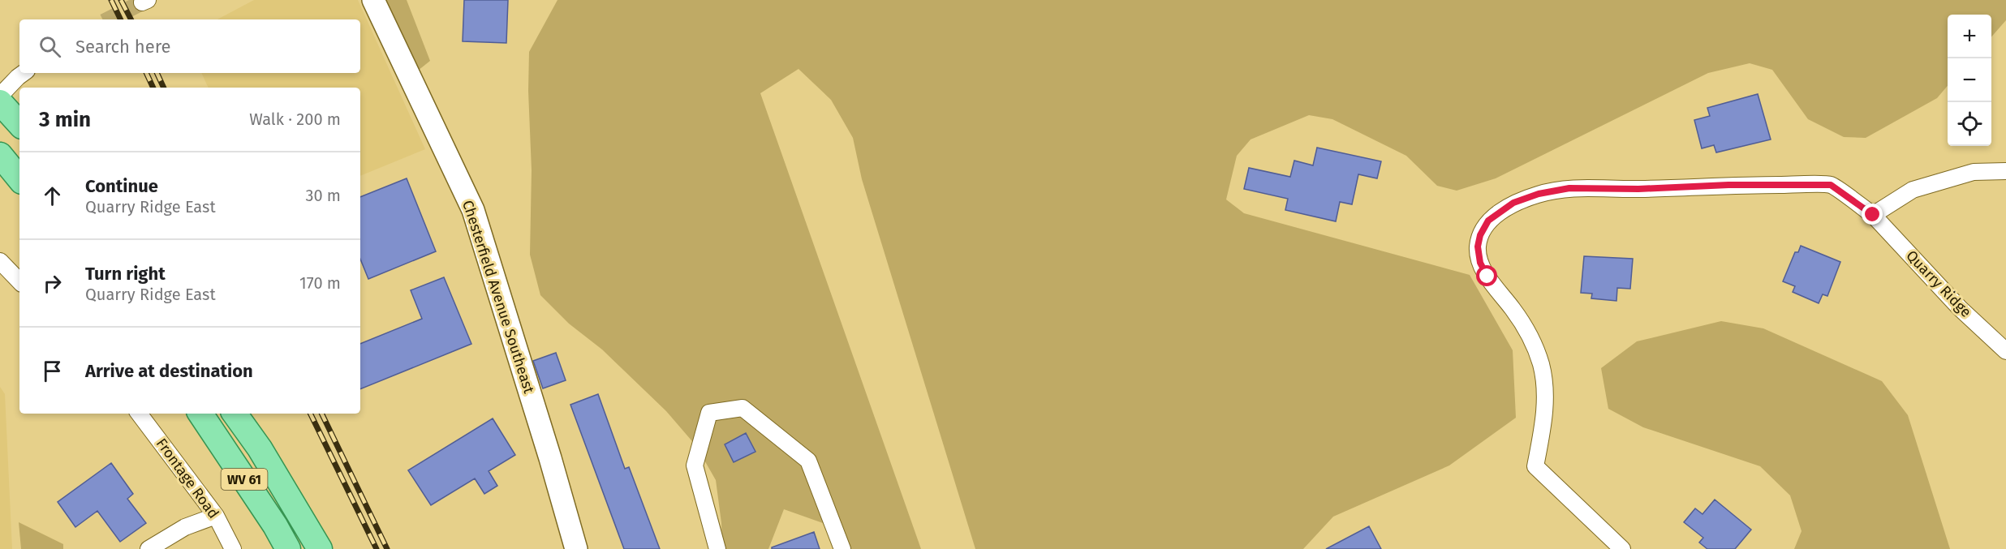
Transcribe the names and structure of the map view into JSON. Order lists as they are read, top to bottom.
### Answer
{
  "streets": {
    "main road": ["WV 61"],
    "street": ["Quarry Ridge", "Chesterfield Avenue Southeast", "Frontage Road"]
  },
  "page": {
    "map_buttons": ["+", "−"],
    "search": "Search here",
    "heading": ["3 min", "Walk · 200 m"],
    "list": [
      ["Continue", "Quarry Ridge East", "30 m"],
      ["Turn right", "Quarry Ridge East", "170 m"],
      "Arrive at destination"
    ]
  }
}
